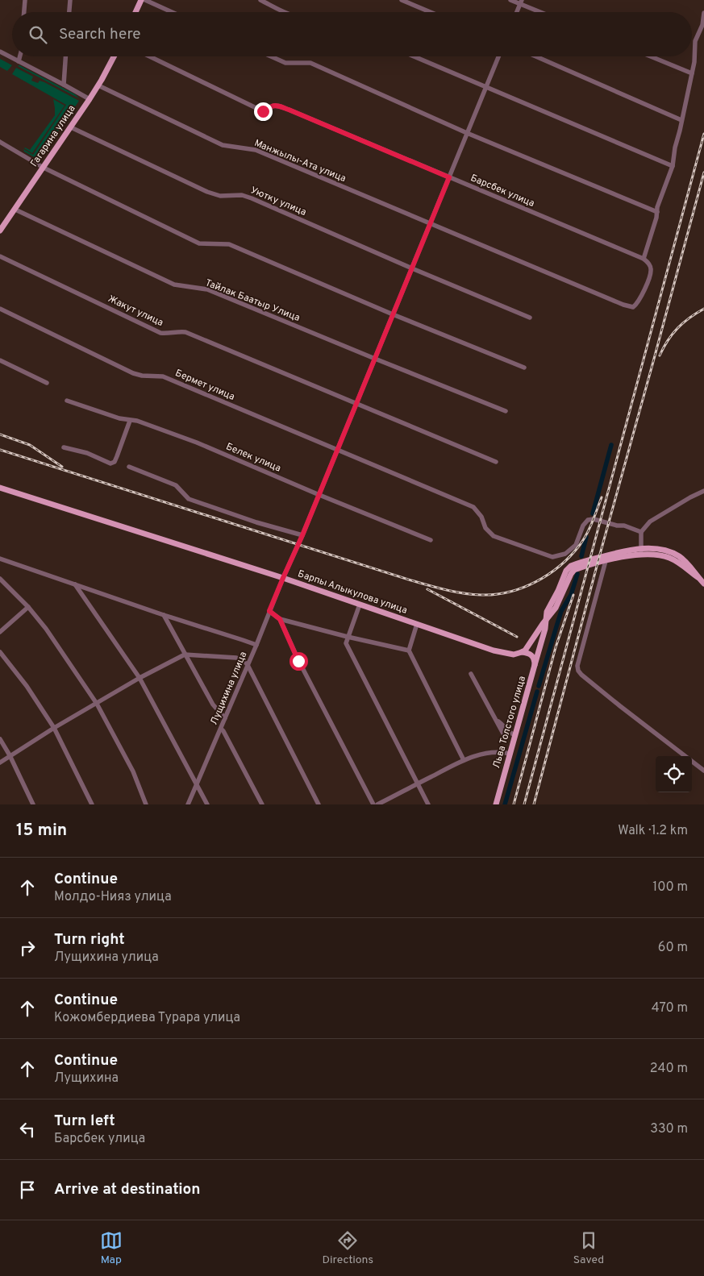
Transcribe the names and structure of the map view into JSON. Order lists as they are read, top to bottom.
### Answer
{
  "streets": {
    "main road": ["Гагарина улица", "Барпы Алыкулова улица", "Льва Толстого улица"],
    "street": [
      "Манжылы-Ата улица",
      "Барсбек улица",
      "Уютку улица",
      "Тайлак Баатыр Улица",
      "Жакут улица",
      "Бермет улица",
      "Белек улица",
      "Лущихина улица"
    ]
  },
  "crossings": [
    ["Гагарина улица", "Манжылы-Ата улица"],
    ["Гагарина улица", "Уютку улица"],
    ["Гагарина улица", "Тайлак Баатыр Улица"],
    ["Манжылы-Ата улица", "Барсбек улица"],
    ["Манжылы-Ата улица", "Лущихина улица"],
    ["Барсбек улица", "Лущихина улица"],
    ["Уютку улица", "Лущихина улица"],
    ["Тайлак Баатыр Улица", "Лущихина улица"],
    ["Жакут улица", "Лущихина улица"],
    ["Бермет улица", "Лущихина улица"],
    ["Белек улица", "Лущихина улица"],
    ["Барпы Алыкулова улица", "Лущихина улица"],
    ["Барпы Алыкулова улица", "Льва Толстого улица"]
  ],
  "page": {
    "search": "Search here",
    "heading": ["15 min", "Walk · 1.2 km"],
    "list": [
      ["Continue", "Молдо-Нияз улица", "100 m"],
      ["Turn right", "Лущихина улица", "60 m"],
      ["Continue", "Кожомбердиева Турара улица", "470 m"],
      ["Continue", "Лущихина", "240 m"],
      ["Turn left", "Барсбек улица", "330 m"],
      "Arrive at destination"
    ],
    "nav": ["Map", "Directions", "Saved"]
  }
}
